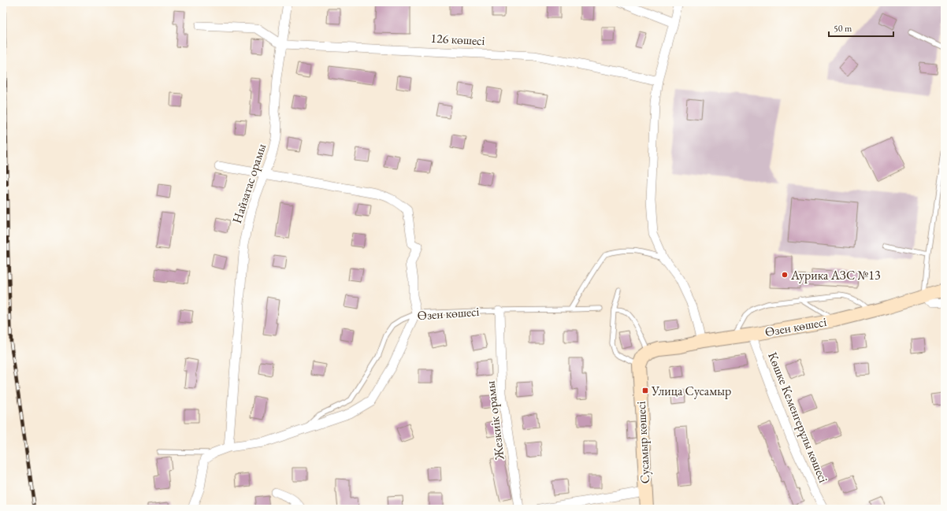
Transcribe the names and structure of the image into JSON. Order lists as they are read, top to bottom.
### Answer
{
  "streets": {
    "main road": ["Өзен көшесі", "Сусамыр көшесі"],
    "street": [
      "126 көшесі",
      "Найзатас орамы",
      "Көшке Кеменгерұлы көшесі",
      "Жезкиік орамы"
    ]
  },
  "crossings": [
    ["126 көшесі", "Найзатас орамы"],
    ["Өзен көшесі", "Көшке Кеменгерұлы көшесі"],
    ["Өзен көшесі", "Жезкиік орамы"],
    ["Өзен көшесі", "Сусамыр көшесі"]
  ],
  "places": {
    "other": ["Аурика АЗС №13"],
    "transit": ["Улица Сусамыр"]
  },
  "scale_bar": "50 m"
}
